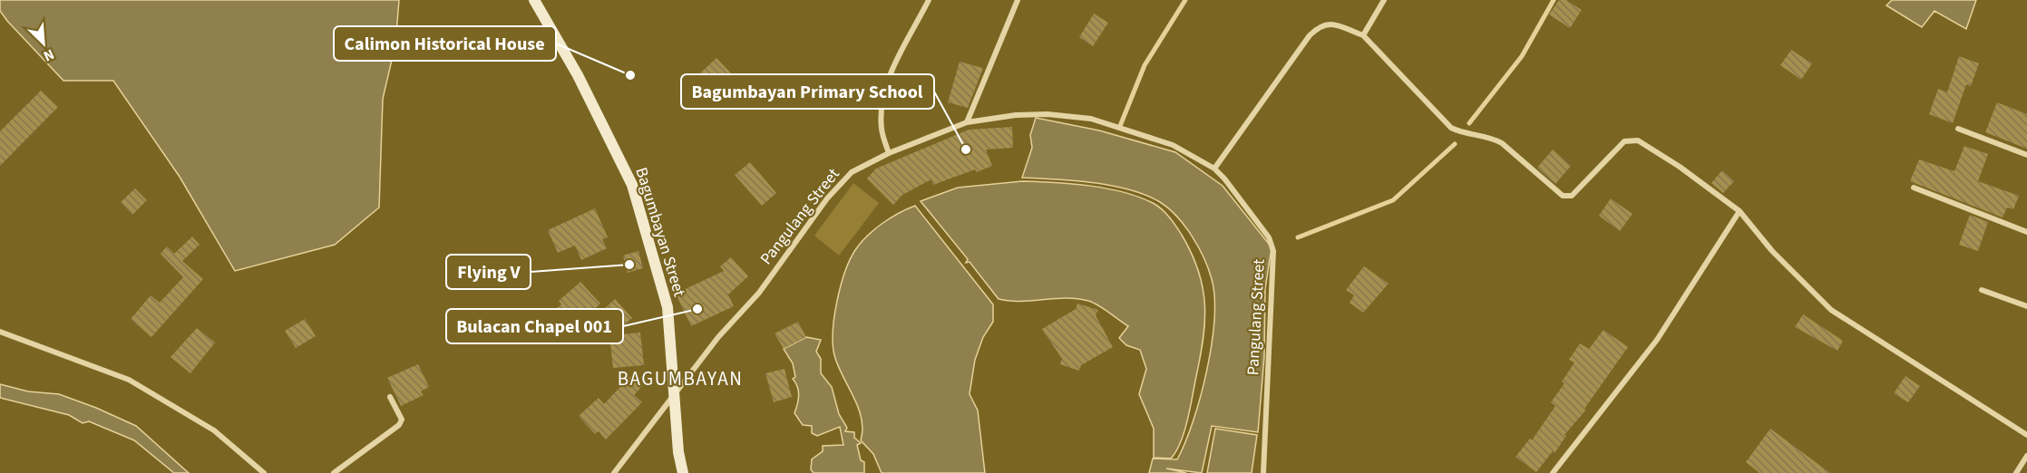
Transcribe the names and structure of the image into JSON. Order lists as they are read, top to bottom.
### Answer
{
  "streets": {
    "main road": ["Bagumbayan Street"],
    "street": ["Pangulang Street"]
  },
  "crossings": [
    ["Pangulang Street", "Bagumbayan Street"]
  ],
  "districts": ["BAGUMBAYAN"],
  "places": [
    "Calimon Historical House",
    "Bagumbayan Primary School",
    "Flying V",
    "Bulacan Chapel 001"
  ],
  "north": "bottom right"
}
